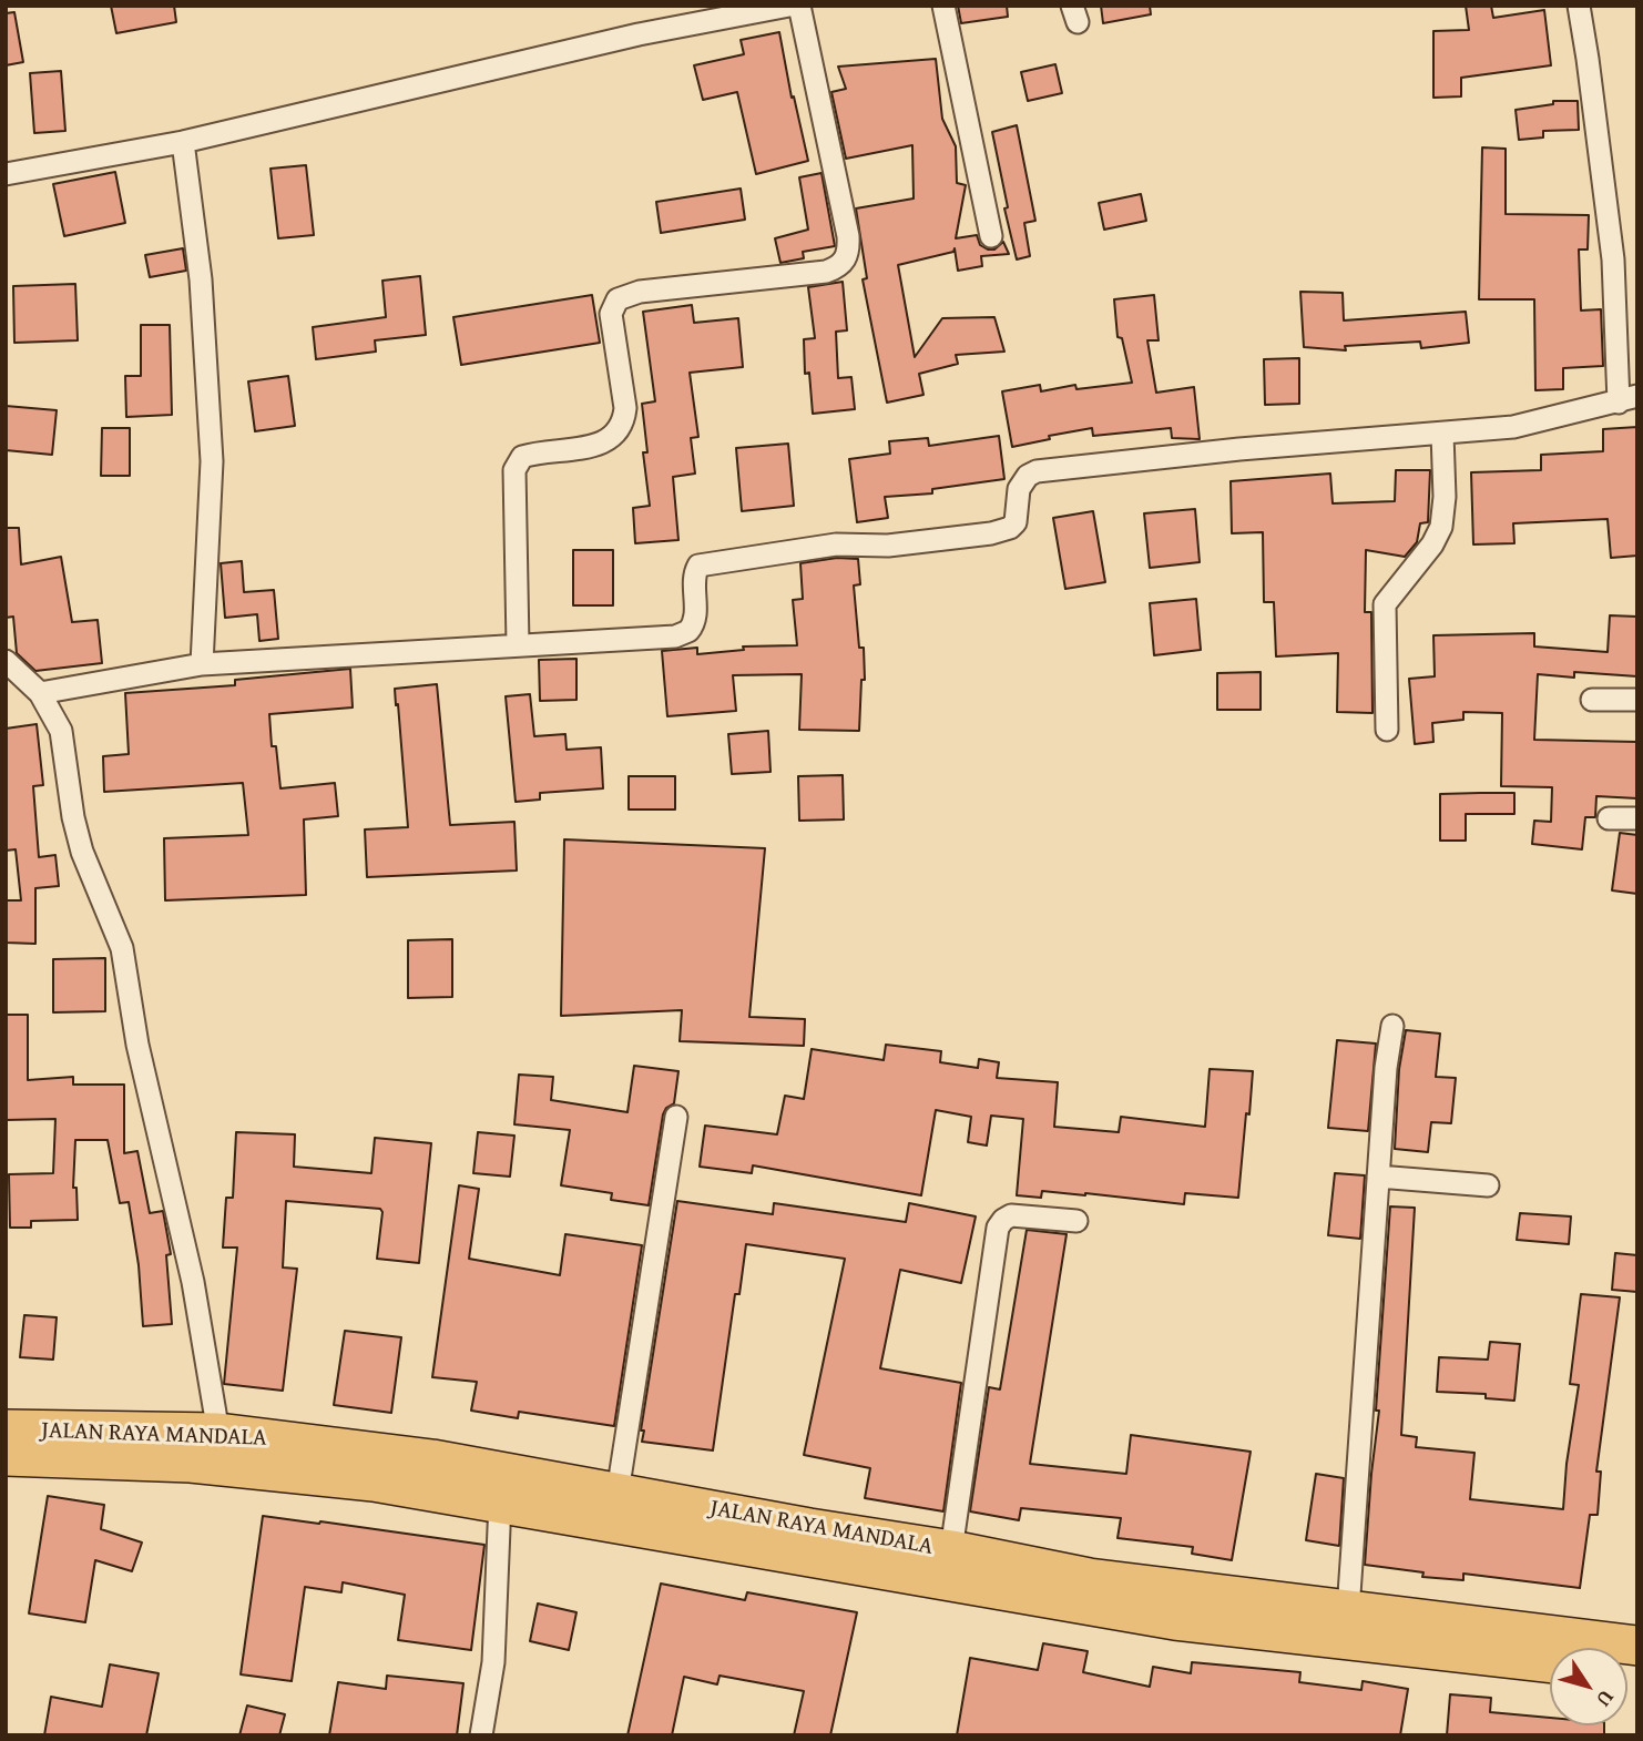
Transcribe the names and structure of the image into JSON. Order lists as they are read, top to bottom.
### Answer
{
  "streets": {
    "highway": ["JALAN RAYA MANDALA"]
  },
  "north": "bottom right"
}
